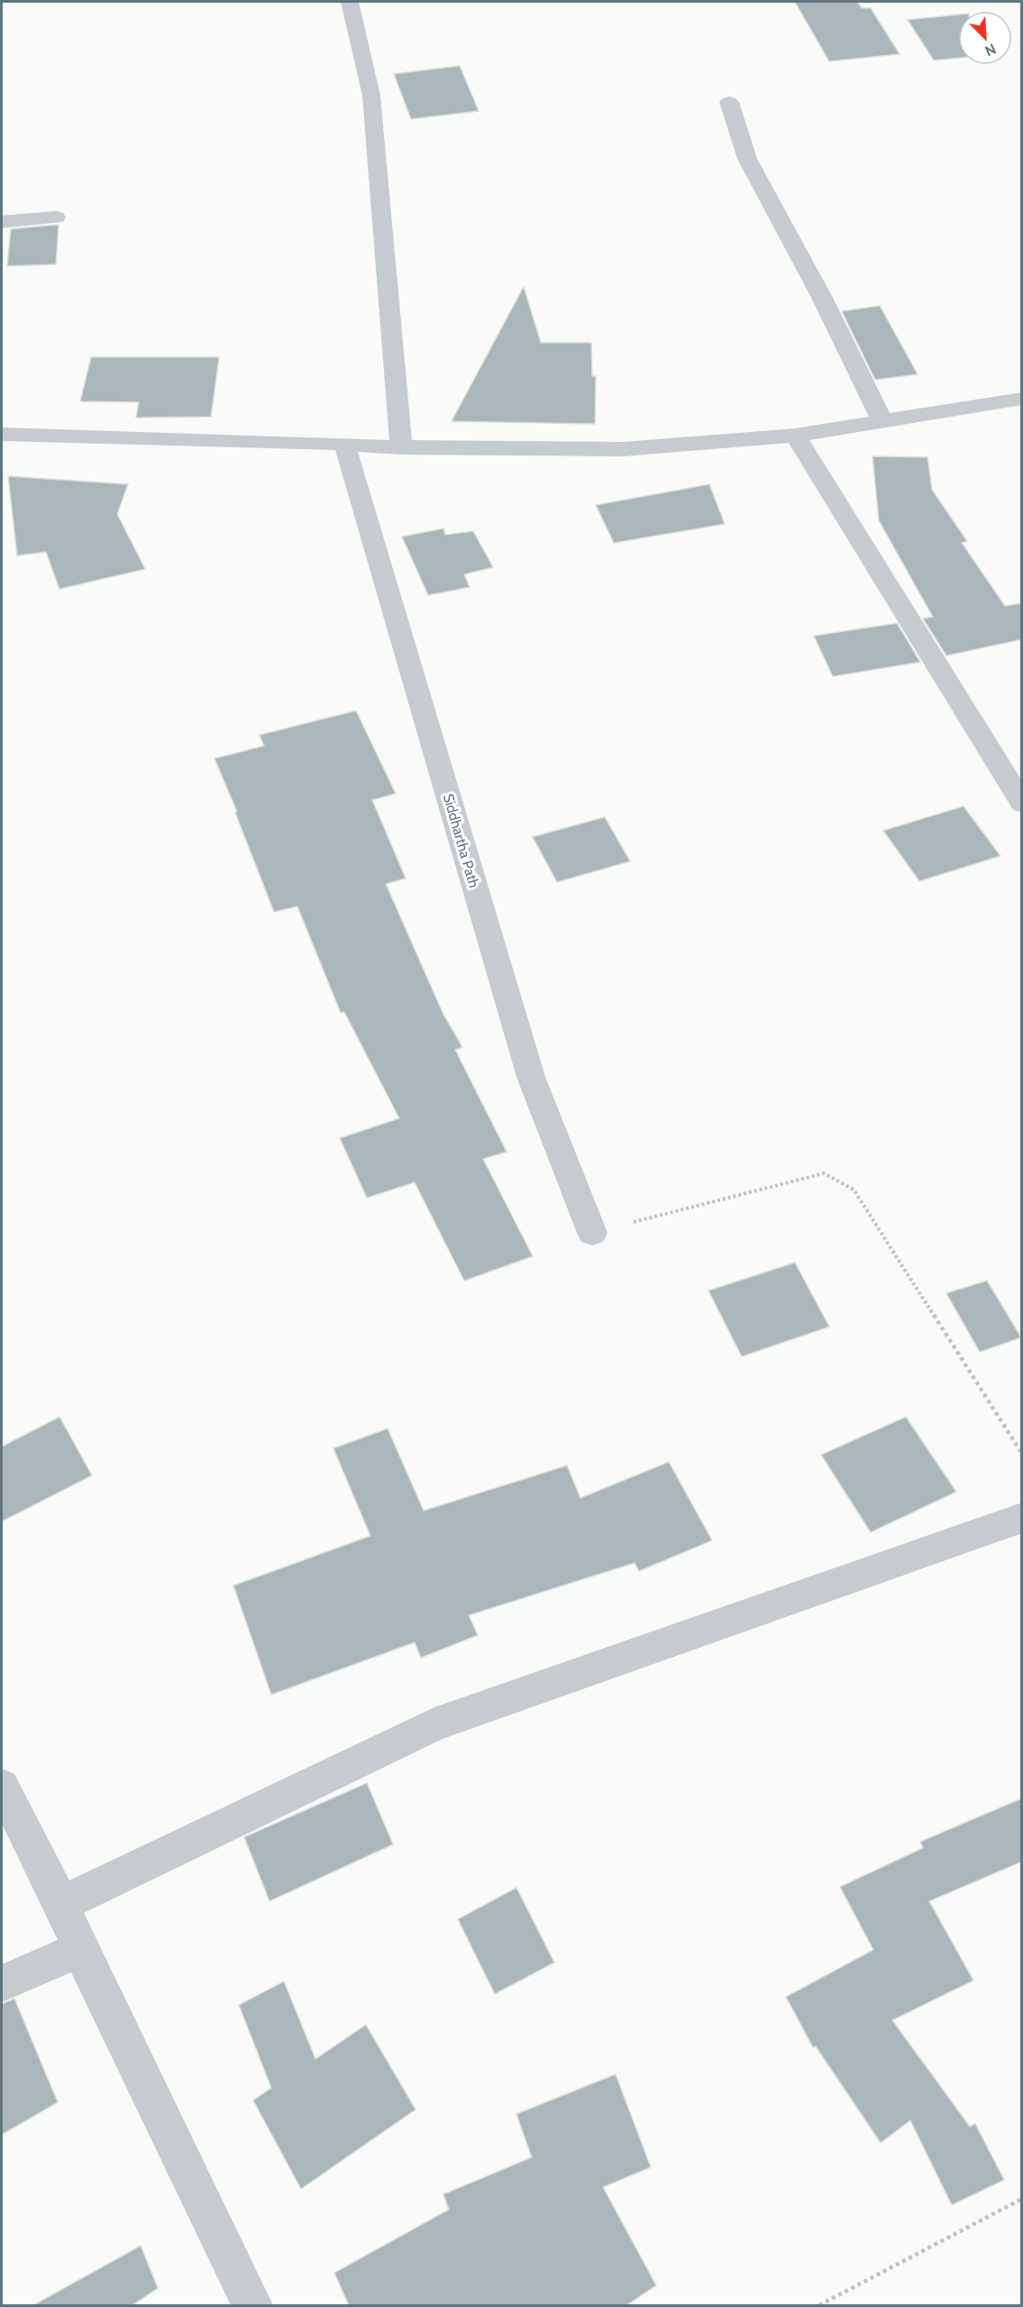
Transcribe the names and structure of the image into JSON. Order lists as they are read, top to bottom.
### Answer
{
  "streets": {
    "street": ["Siddhartha Path"]
  },
  "north": "bottom right"
}
